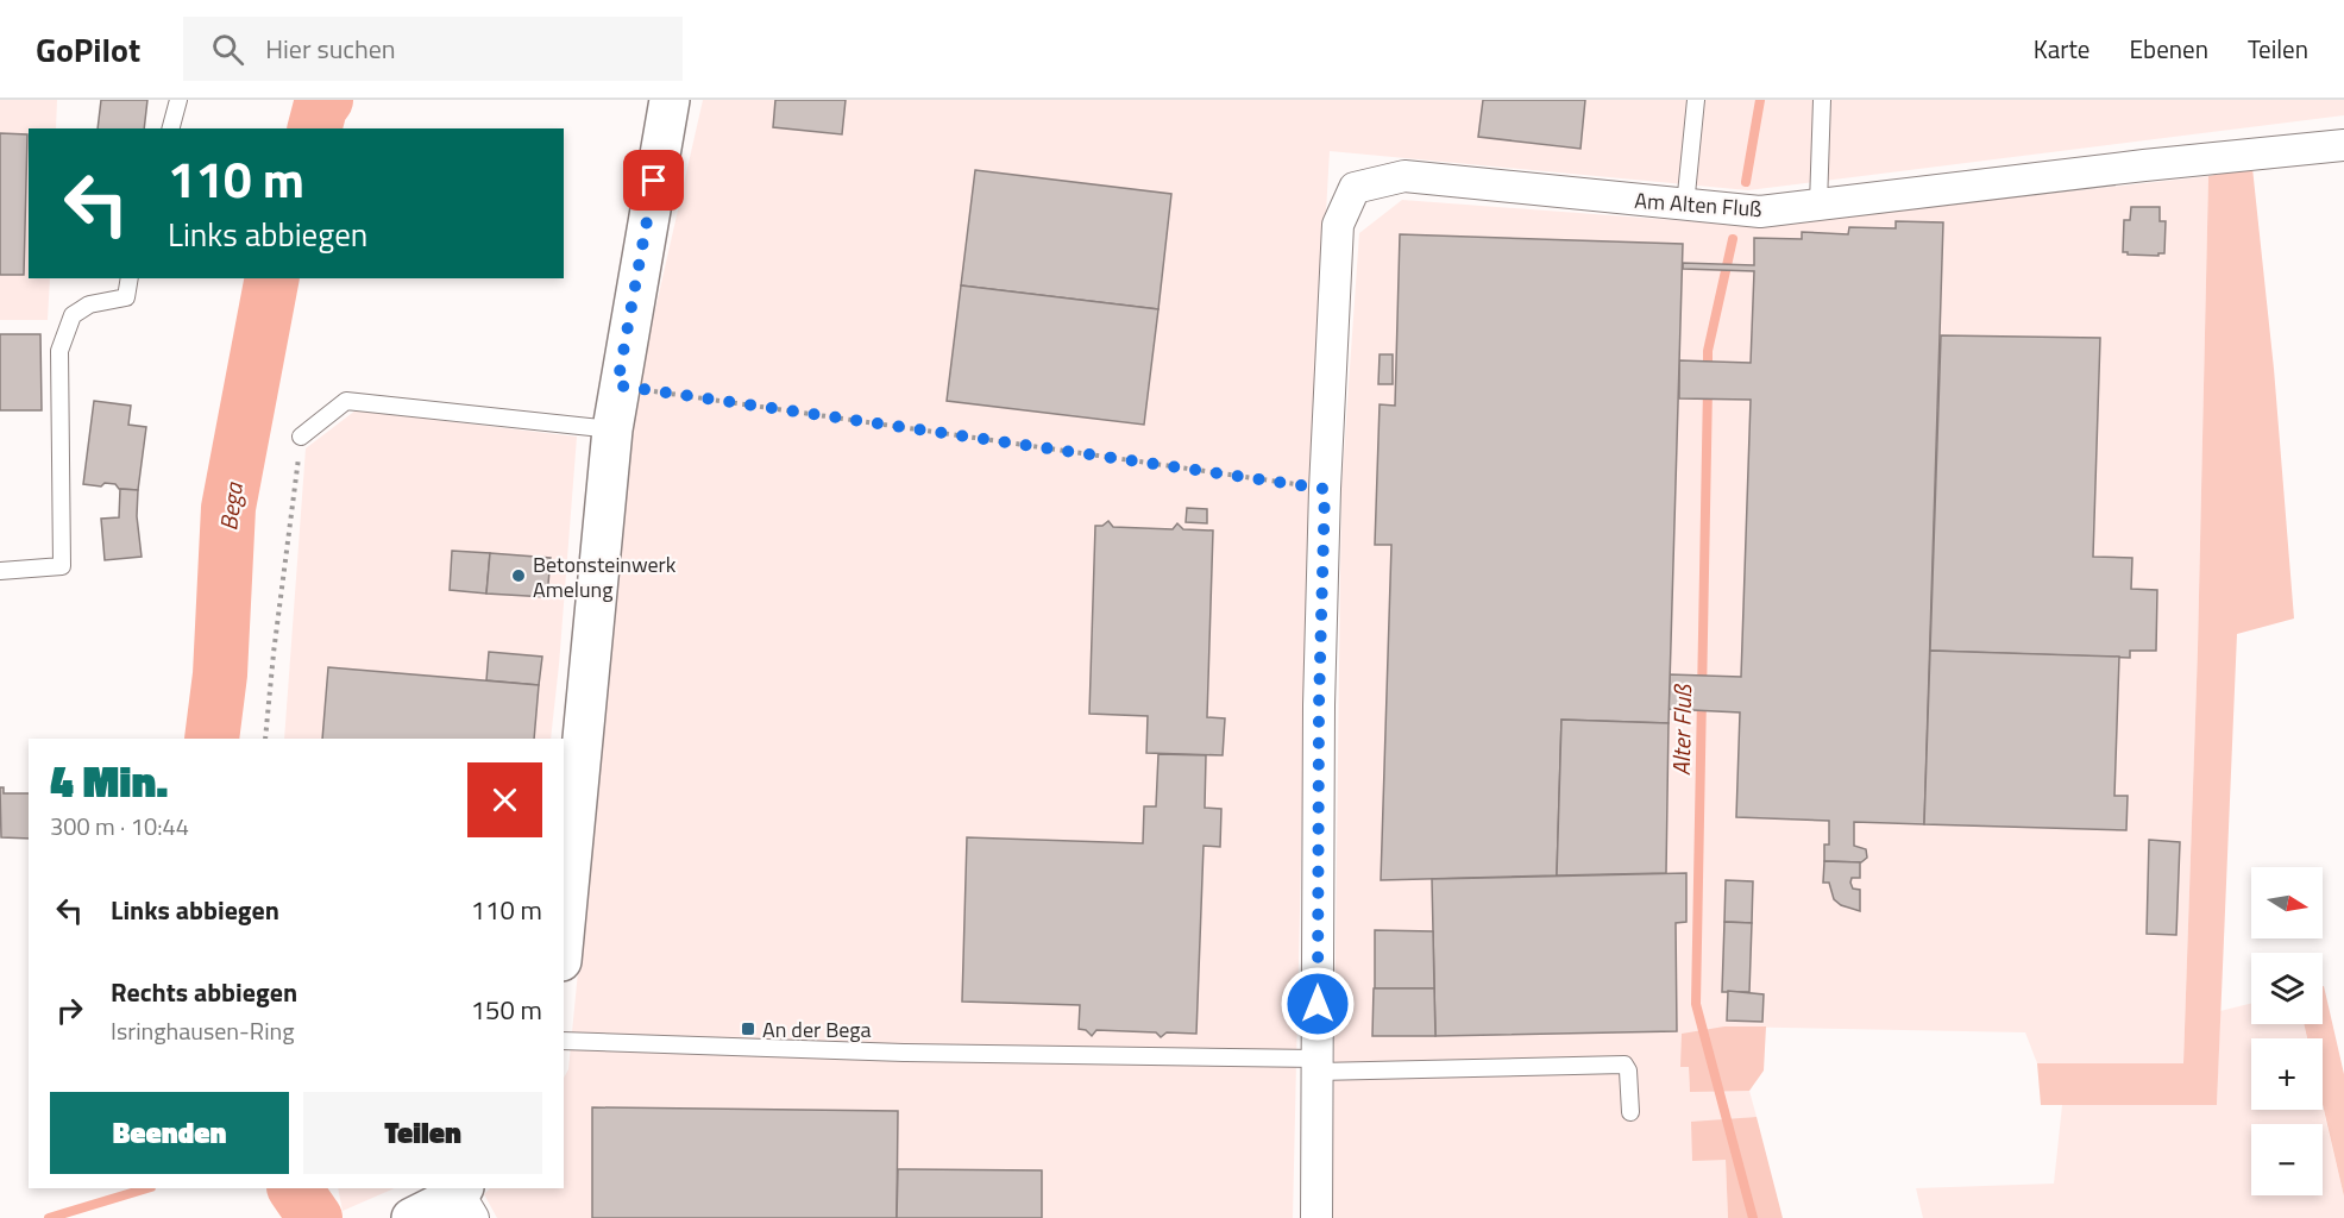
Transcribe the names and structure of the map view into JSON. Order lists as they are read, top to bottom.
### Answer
{
  "streets": {
    "street": ["Am Alten Fluß"]
  },
  "water": ["Bega", "Alter Fluß"],
  "places": {
    "other": ["Betonsteinwerk Amelung"],
    "transit": ["An der Bega"]
  },
  "north": "right",
  "page": {
    "header": "GoPilot",
    "search": "Hier suchen",
    "nav": ["Karte", "Ebenen", "Teilen"],
    "turn": ["110 m", "Links abbiegen"],
    "heading": ["4 Min.", "300 m · 10:44"],
    "list": [
      {
        "name": "Links abbiegen",
        "value": "110 m"
      },
      {
        "name": "Rechts abbiegen",
        "note": "Isringhausen-Ring",
        "value": "150 m"
      }
    ],
    "map_buttons": ["+", "−"],
    "buttons": ["Beenden", "Teilen"]
  }
}
